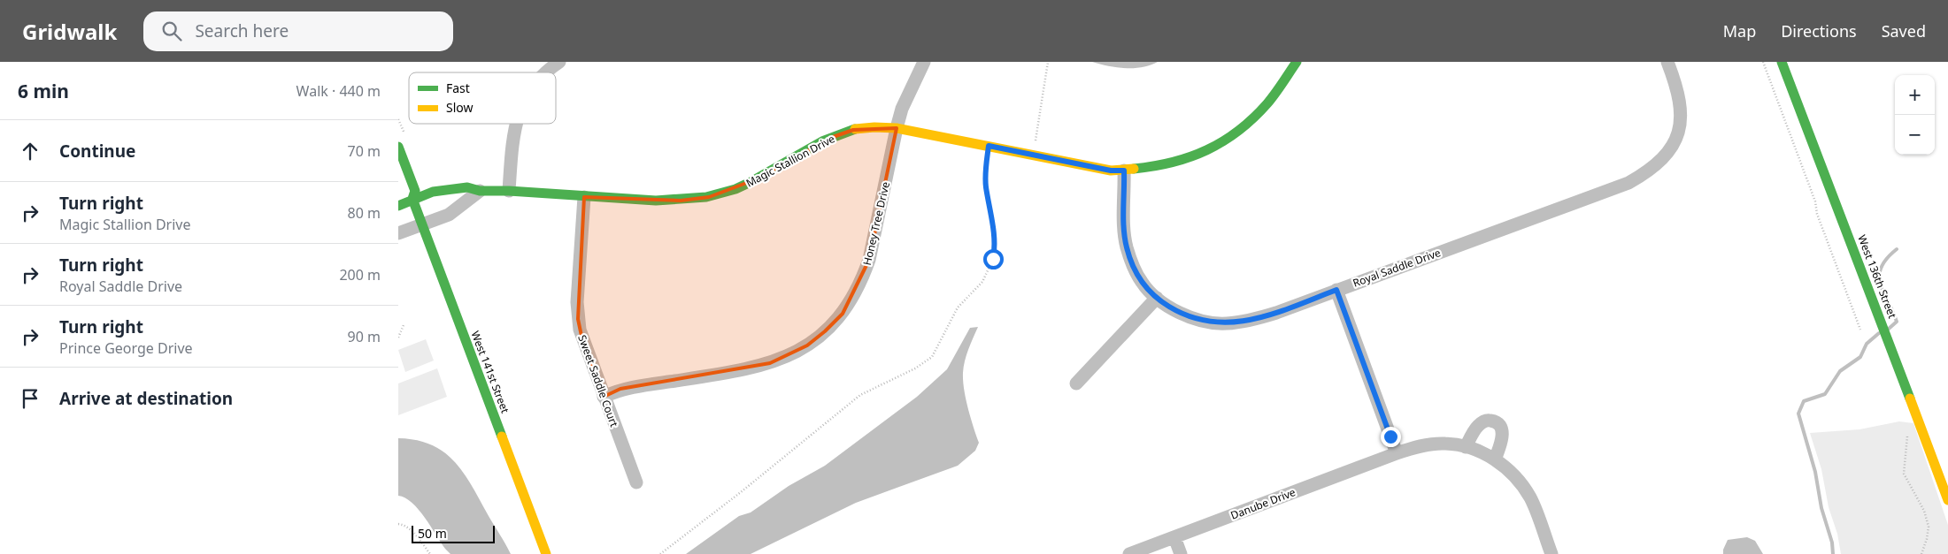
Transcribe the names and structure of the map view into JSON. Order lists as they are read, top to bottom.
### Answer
{
  "streets": {
    "street": [
      "Magic Stallion Drive",
      "Honey Tree Drive",
      "Royal Saddle Drive",
      "West 136th Street",
      "West 141st Street",
      "Sweet Saddle Court",
      "Danube Drive"
    ]
  },
  "crossings": [
    ["Magic Stallion Drive", "Honey Tree Drive"],
    ["Magic Stallion Drive", "Royal Saddle Drive"],
    ["Magic Stallion Drive", "West 141st Street"],
    ["Magic Stallion Drive", "Sweet Saddle Court"],
    ["Honey Tree Drive", "Sweet Saddle Court"]
  ],
  "legend": ["Fast", "Slow"],
  "scale_bar": "50 m",
  "page": {
    "header": "Gridwalk",
    "search": "Search here",
    "nav": ["Map", "Directions", "Saved"],
    "heading": ["6 min", "Walk · 440 m"],
    "map_buttons": ["+", "−"],
    "list": [
      ["Continue", "70 m"],
      ["Turn right", "Magic Stallion Drive", "80 m"],
      ["Turn right", "Royal Saddle Drive", "200 m"],
      ["Turn right", "Prince George Drive", "90 m"],
      "Arrive at destination"
    ],
    "scale": "50 m"
  }
}
